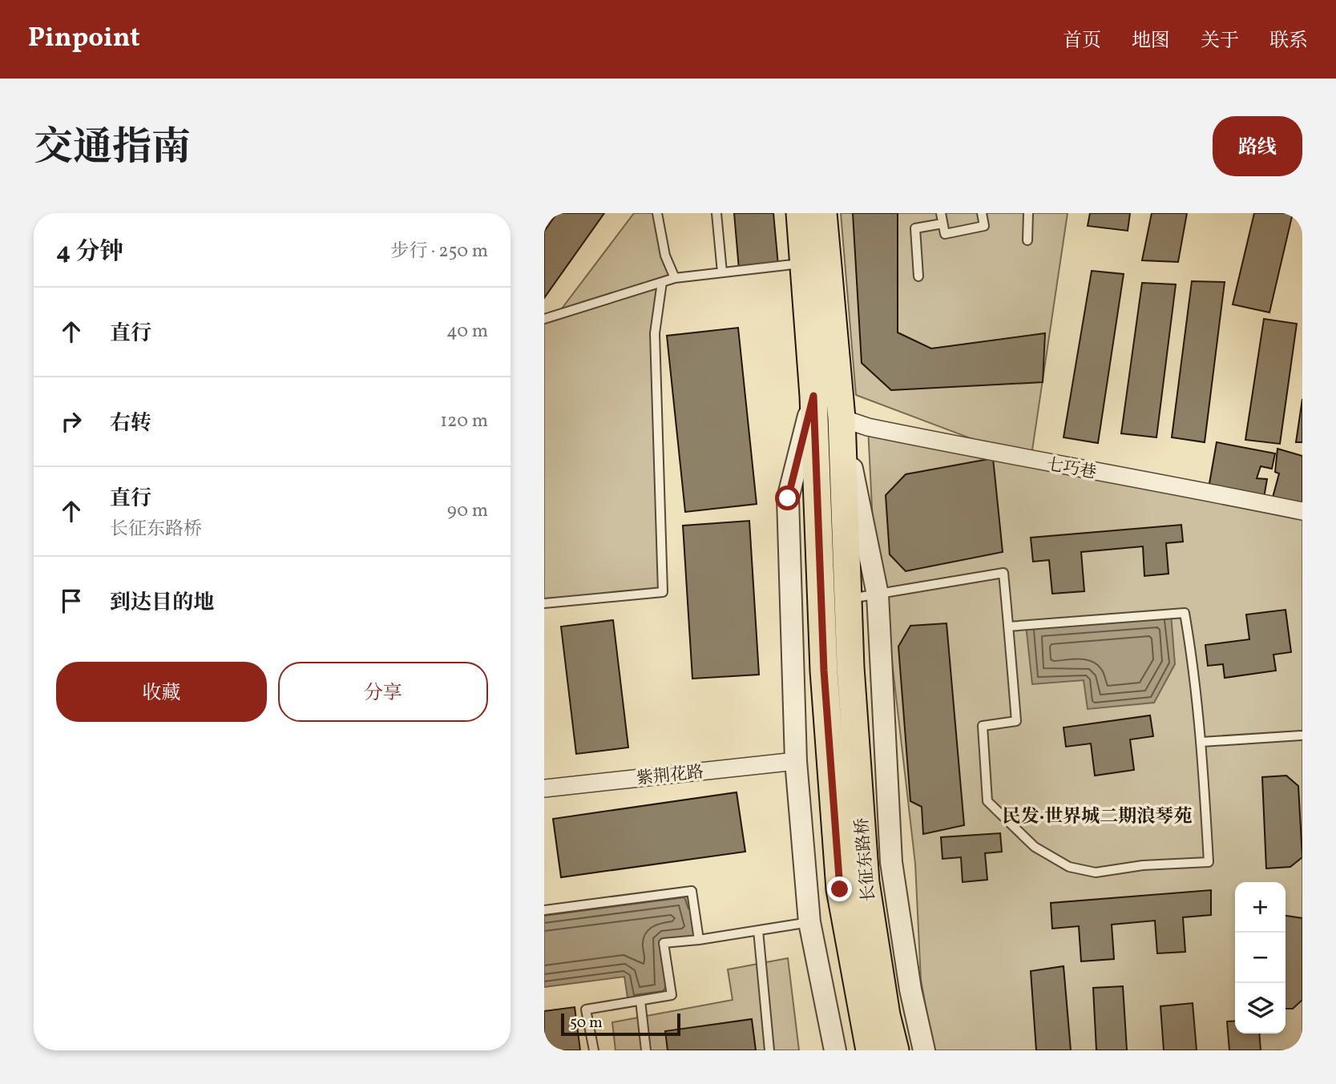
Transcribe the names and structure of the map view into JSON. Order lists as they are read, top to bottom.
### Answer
{
  "streets": {
    "main road": ["长征东路桥"],
    "street": ["七巧巷", "紫荆花路"]
  },
  "crossings": [
    ["七巧巷", "长征东路桥"]
  ],
  "districts": ["民发·世界城二期浪琴苑"],
  "scale_bar": "50 m",
  "page": {
    "header": "Pinpoint",
    "nav": [
      "首页",
      "地图",
      "关于",
      "联系"
    ],
    "title": "交通指南",
    "buttons": [
      "路线",
      ["收藏", "分享"]
    ],
    "heading": ["4 分钟", "步行 · 250 m"],
    "list": [
      ["直行", "40 m"],
      ["右转", "120 m"],
      ["直行", "长征东路桥", "90 m"],
      "到达目的地"
    ],
    "map_buttons": ["+", "−"],
    "scale": "50 m"
  }
}
